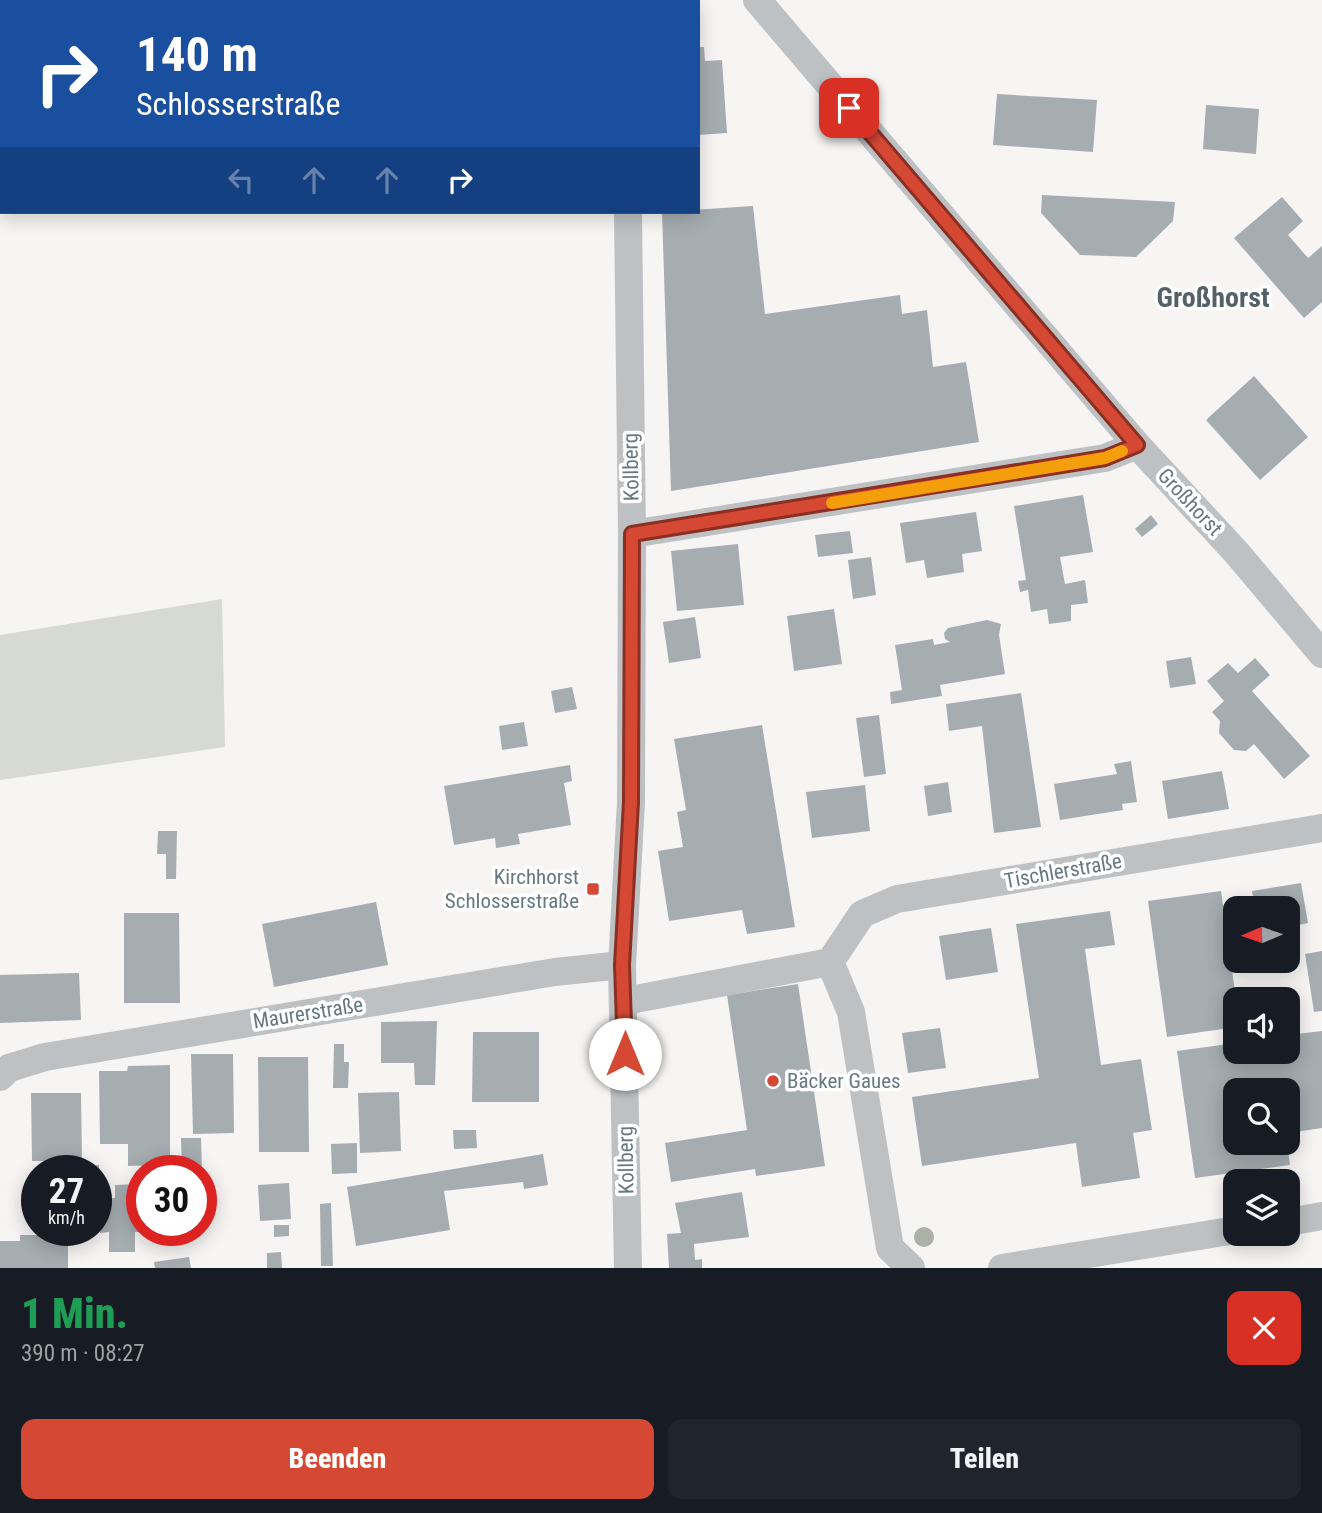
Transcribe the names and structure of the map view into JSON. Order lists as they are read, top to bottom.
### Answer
{
  "streets": {
    "street": [
      "Kollberg",
      "Großhorst",
      "Tischlerstraße",
      "Maurerstraße"
    ]
  },
  "crossings": [
    ["Kollberg", "Maurerstraße"]
  ],
  "districts": ["Großhorst"],
  "places": {
    "transit": ["Kirchhorst Schlosserstraße"],
    "other": ["Bäcker Gaues"]
  },
  "north": "left",
  "page": {
    "turn": ["140 m", "Schlosserstraße"],
    "speed": "27 km/h",
    "limit": "30",
    "heading": ["1 Min.", "390 m · 08:27"],
    "buttons": ["Beenden", "Teilen"]
  }
}
